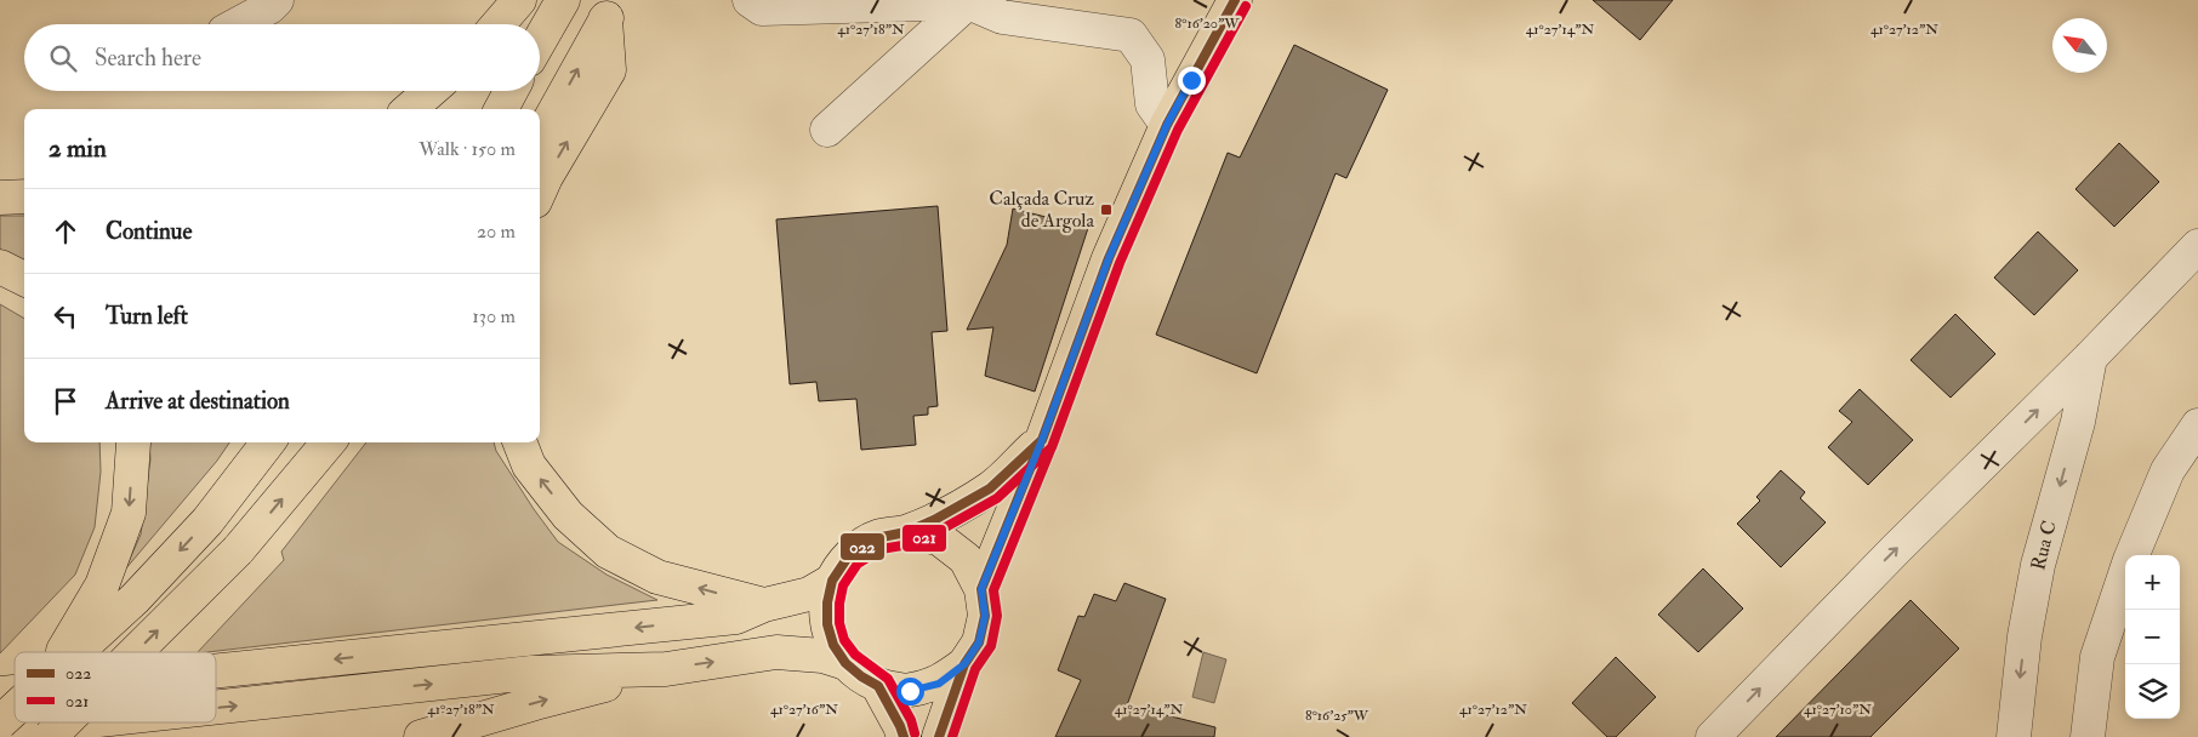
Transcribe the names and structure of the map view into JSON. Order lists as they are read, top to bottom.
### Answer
{
  "streets": {
    "street": ["Rua C"]
  },
  "places": {
    "transit": ["Calçada Cruz de Argola"]
  },
  "lines": ["transit line 022", "transit line 021"],
  "legend": ["022", "021"],
  "north": "top left",
  "page": {
    "search": "Search here",
    "heading": ["2 min", "Walk · 150 m"],
    "list": [
      ["Continue", "20 m"],
      ["Turn left", "130 m"],
      "Arrive at destination"
    ],
    "map_buttons": ["+", "−"]
  },
  "coordinates": [
    "8°16'20\"W",
    "41°27'18\"N",
    "41°27'14\"N",
    "41°27'12\"N",
    "41°27'16\"N",
    "41°27'10\"N",
    "8°16'25\"W"
  ]
}
